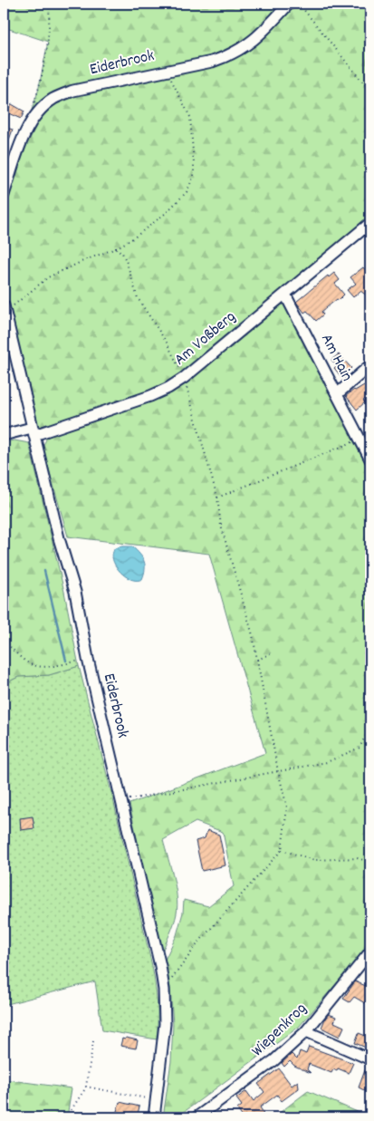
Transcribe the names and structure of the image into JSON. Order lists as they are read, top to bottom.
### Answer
{
  "streets": {
    "street": [
      "Eiderbrook",
      "Am Voßberg",
      "Am Hain",
      "Wiepenkrog"
    ]
  },
  "crossings": [
    ["Eiderbrook", "Am Voßberg"],
    ["Am Voßberg", "Am Hain"]
  ]
}
